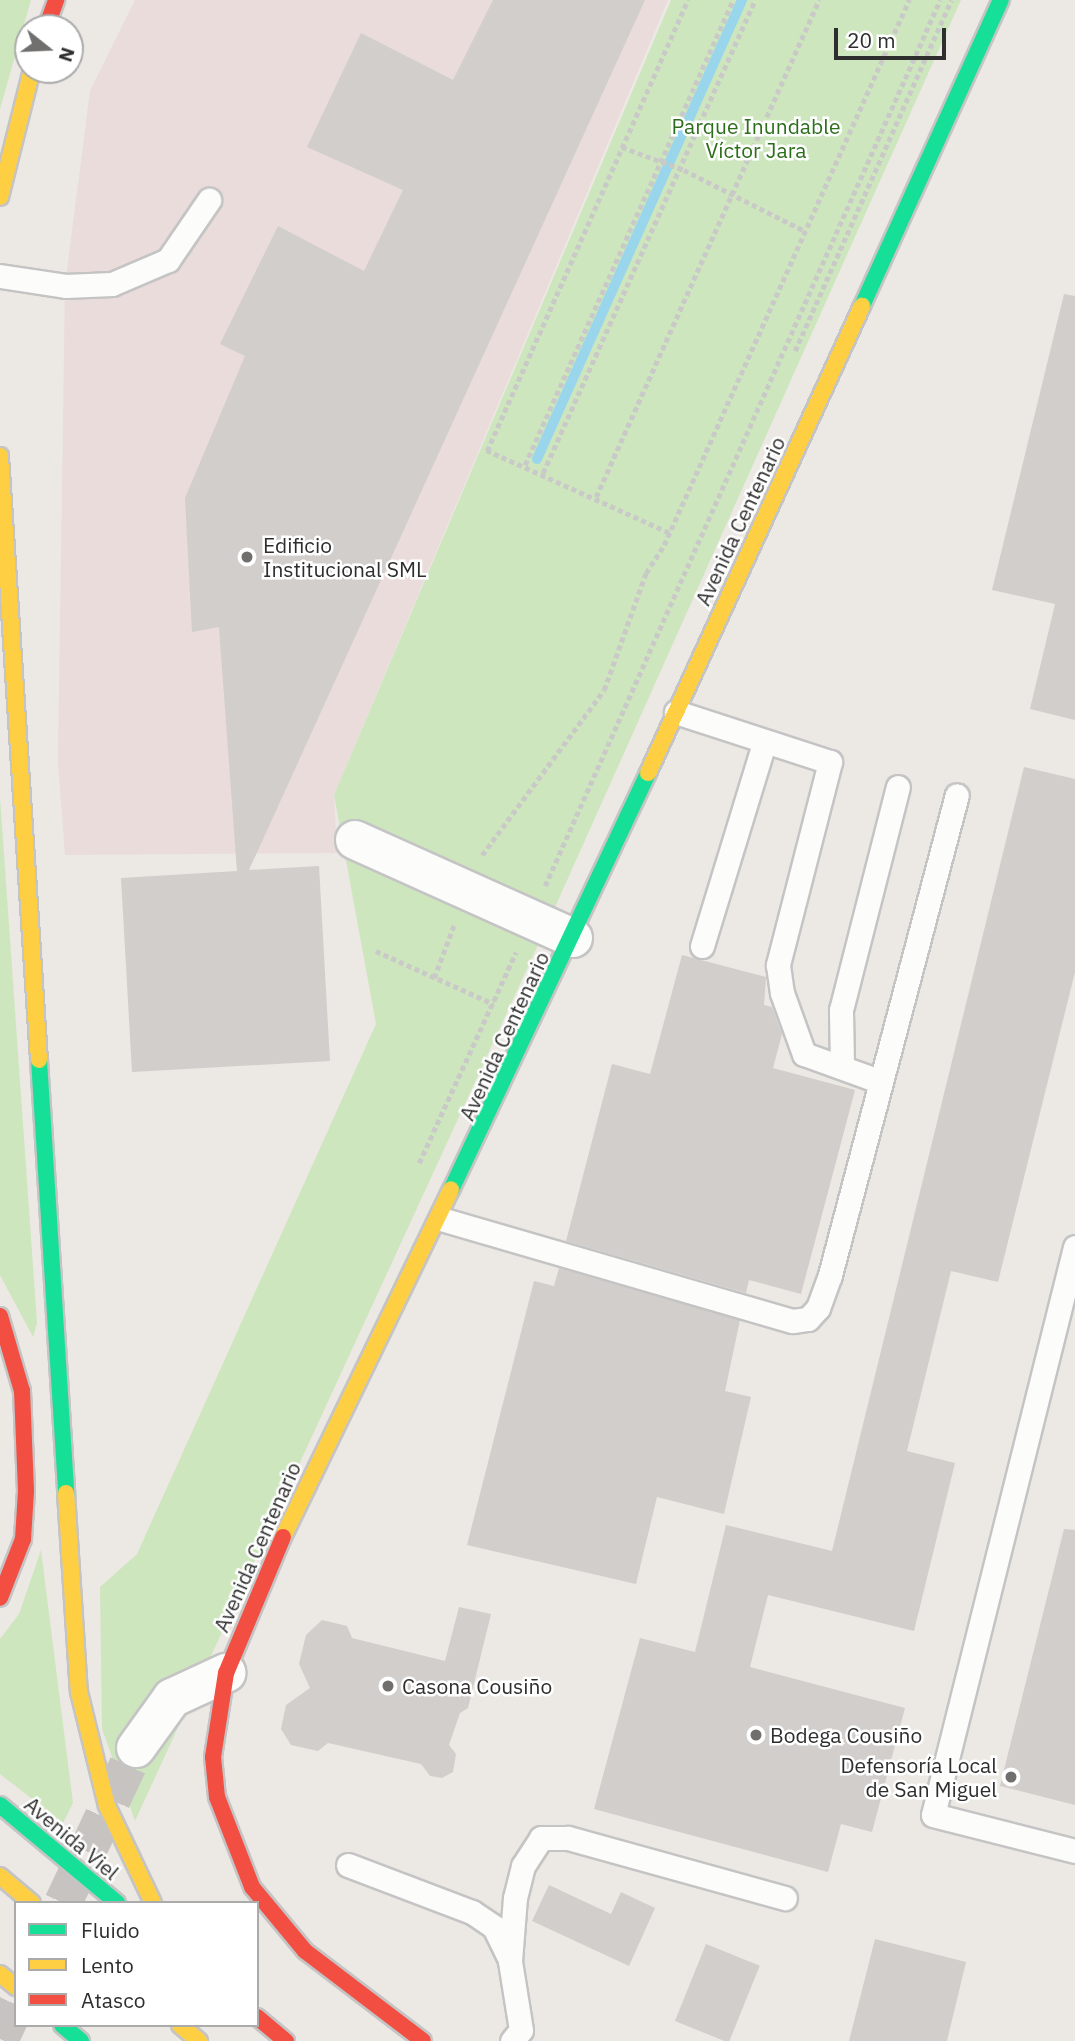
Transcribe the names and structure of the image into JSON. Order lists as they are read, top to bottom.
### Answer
{
  "streets": {
    "main road": ["Avenida Centenario", "Avenida Viel"]
  },
  "parks": ["Parque Inundable Víctor Jara"],
  "places": [
    "Edificio Institucional SML",
    "Casona Cousiño",
    "Bodega Cousiño",
    "Defensoría Local de San Miguel"
  ],
  "legend": ["Fluido", "Lento", "Atasco"],
  "scale_bar": "20 m",
  "north": "right"
}
